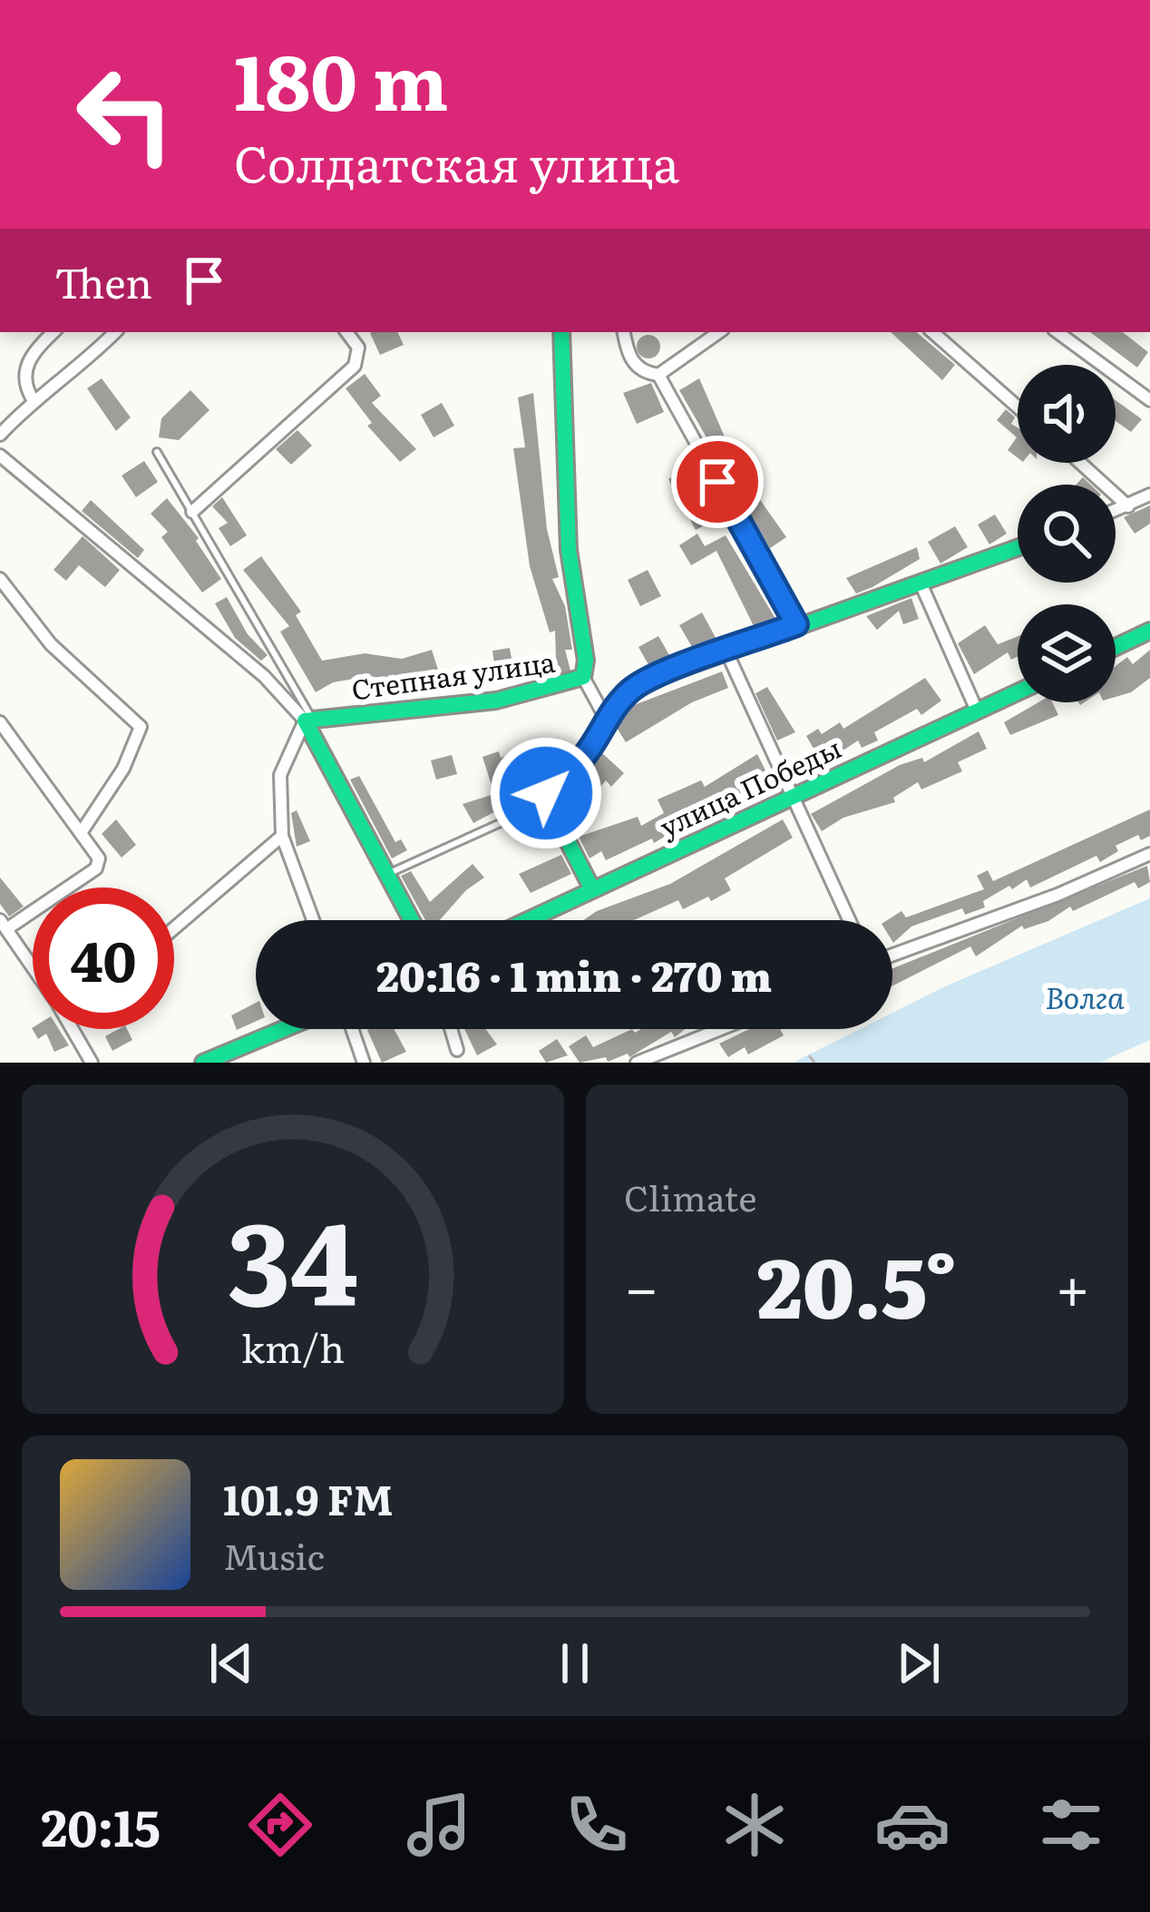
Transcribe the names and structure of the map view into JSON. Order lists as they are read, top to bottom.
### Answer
{
  "streets": {
    "street": ["Степная улица", "улица Победы"]
  },
  "water": ["Волга"],
  "page": {
    "turn": ["180 m", "Солдатская улица"],
    "then": "Then",
    "limit": "40",
    "trip": "20:16 · 1 min · 270 m",
    "tile": "Climate",
    "heat": ["−", "20.5°", "+"],
    "song": ["101.9 FM", "Music"],
    "tabs": "20:15",
    "gauge": ["34", "km/h"]
  }
}
